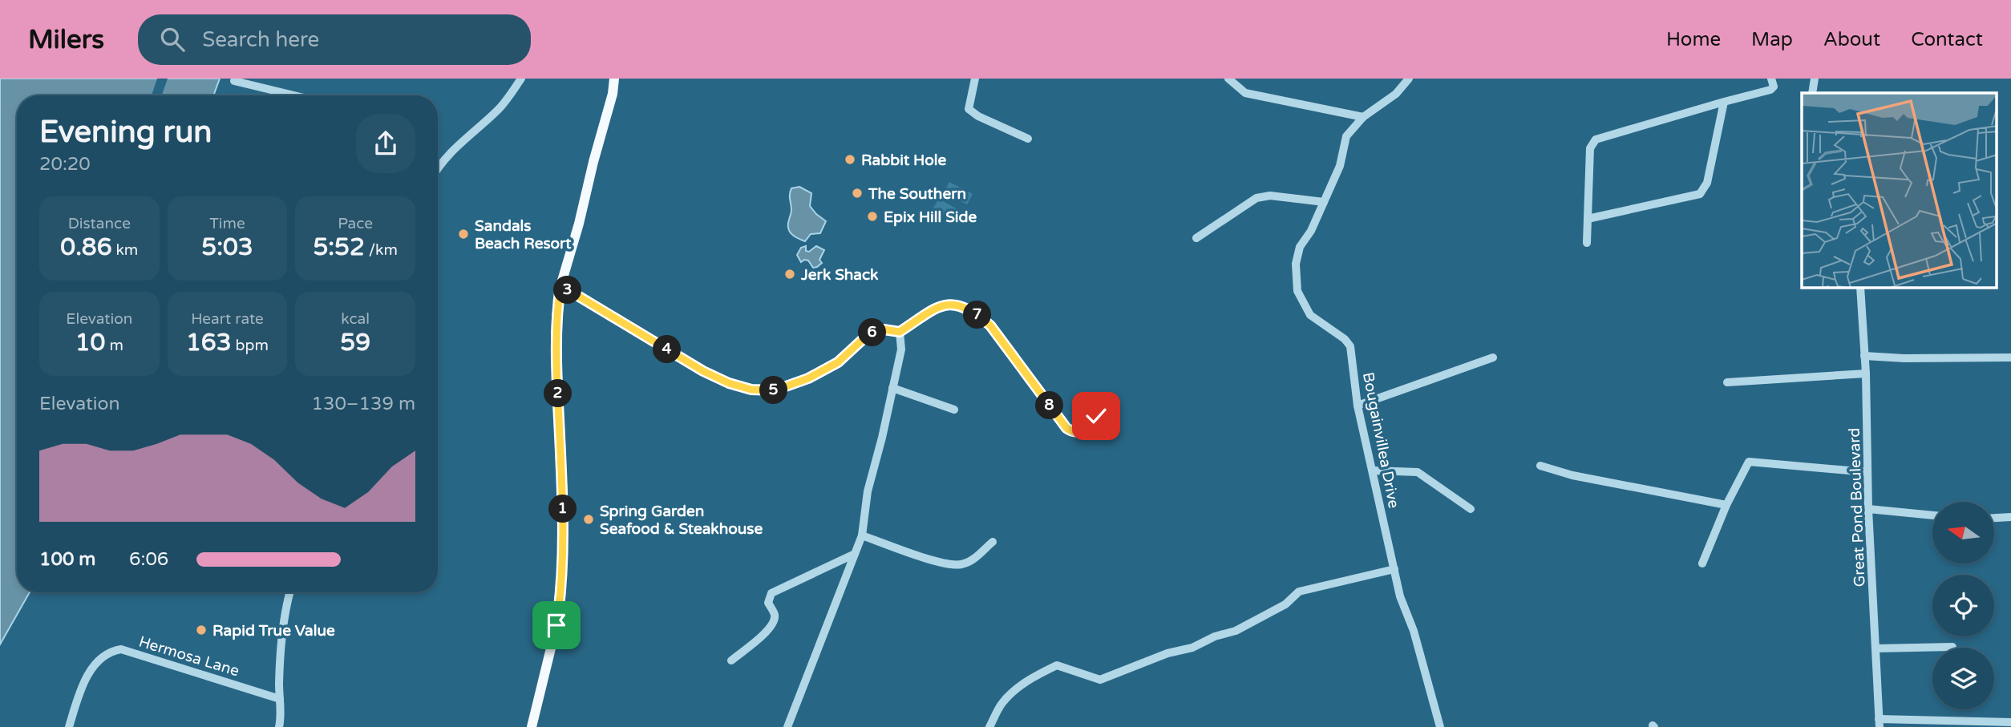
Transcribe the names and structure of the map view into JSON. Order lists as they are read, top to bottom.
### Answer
{
  "streets": {
    "street": ["Bougainvillea Drive", "Great Pond Boulevard", "Hermosa Lane"]
  },
  "places": [
    "Rabbit Hole",
    "The Southern",
    "Epix Hill Side",
    "Sandals Beach Resort",
    "Jerk Shack",
    "Spring Garden Seafood & Steakhouse",
    "Rapid True Value"
  ],
  "north": "left",
  "page": {
    "header": "Milers",
    "search": "Search here",
    "nav": [
      "Home",
      "Map",
      "About",
      "Contact"
    ],
    "heading": ["Evening run", "20:20"],
    "stats": [
      ["Distance", "0.86 km"],
      ["Time", "5:03"],
      ["Pace", "5:52 /km"],
      ["Elevation", "10 m"],
      ["Heart rate", "163 bpm"],
      ["kcal", "59"]
    ],
    "pins": [
      "3",
      "7",
      "6",
      "4",
      "5",
      "2",
      "8",
      "1"
    ],
    "chart": ["Elevation", "130–139 m"],
    "list": [
      {
        "name": "100 m",
        "note": "6:06"
      }
    ]
  }
}
